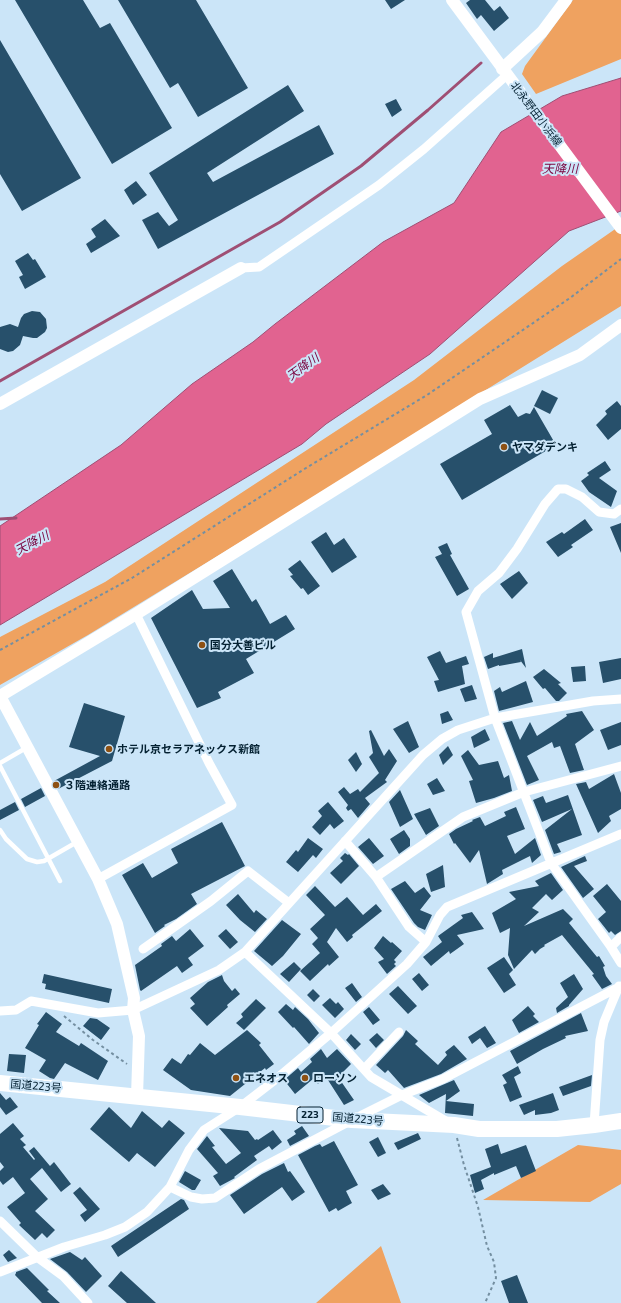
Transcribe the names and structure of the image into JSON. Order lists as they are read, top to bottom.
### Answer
{
  "streets": {
    "highway": ["国道223号", "223"],
    "street": ["北永野田小浜線"]
  },
  "water": ["天降川"],
  "places": [
    "ヤマダデンキ",
    "国分大善ビル",
    "ホテル京セラアネックス新館",
    "３階連絡通路",
    "エネオス",
    "ローソン"
  ]
}
